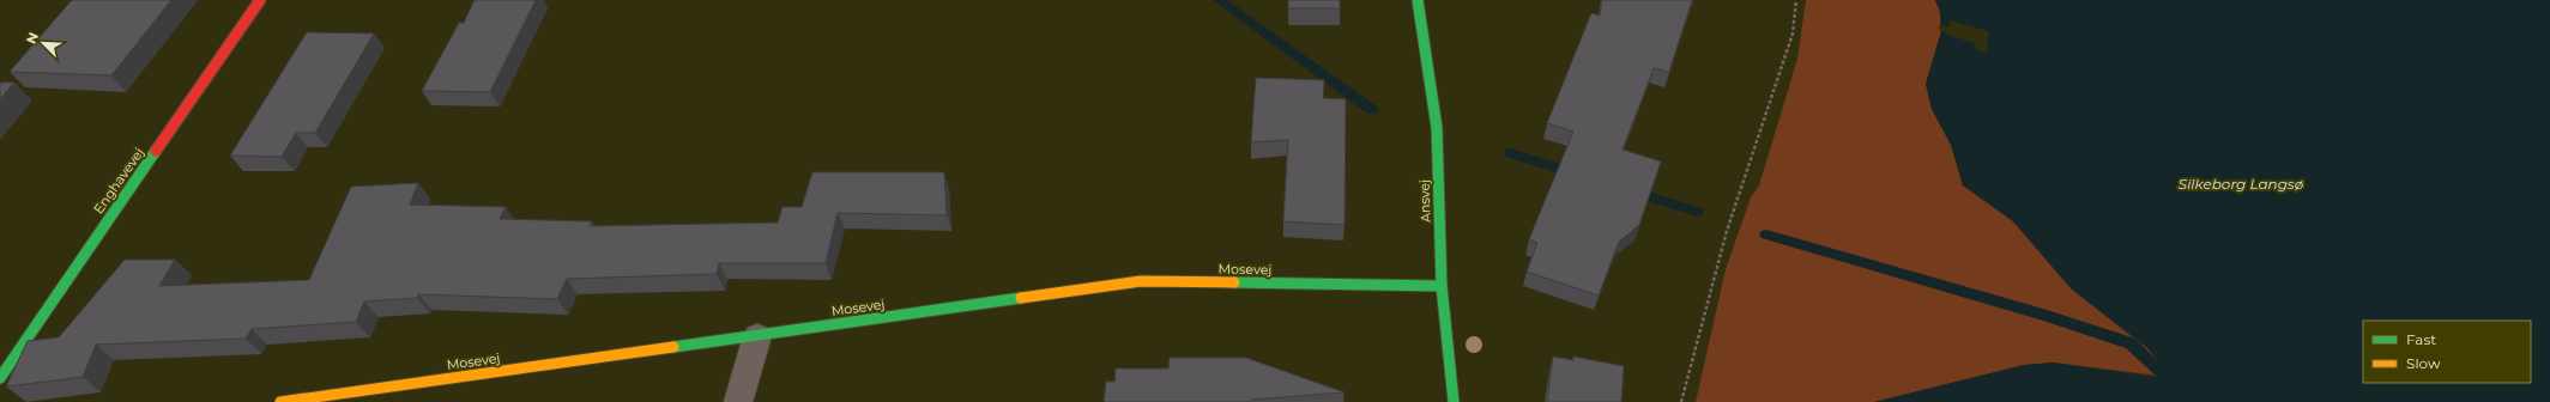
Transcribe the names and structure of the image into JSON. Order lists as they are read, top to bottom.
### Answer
{
  "streets": {
    "street": ["Enghavevej", "Ansvej", "Mosevej"]
  },
  "crossings": [
    ["Ansvej", "Mosevej"]
  ],
  "water": ["Silkeborg Langsø"],
  "legend": ["Fast", "Slow"],
  "north": "top left"
}
